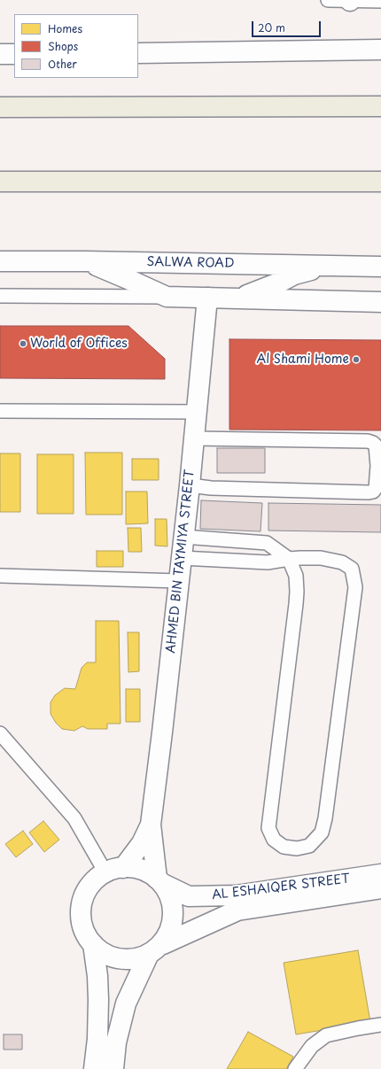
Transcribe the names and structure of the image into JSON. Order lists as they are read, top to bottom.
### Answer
{
  "streets": {
    "street": ["SALWA ROAD", "AHMED BIN TAYMIYA STREET", "AL ESHAIQER STREET"]
  },
  "crossings": [
    ["AHMED BIN TAYMIYA STREET", "AL ESHAIQER STREET"]
  ],
  "places": ["World of Offices", "Al Shami Home"],
  "legend": ["Homes", "Shops", "Other"],
  "scale_bar": "20 m"
}
